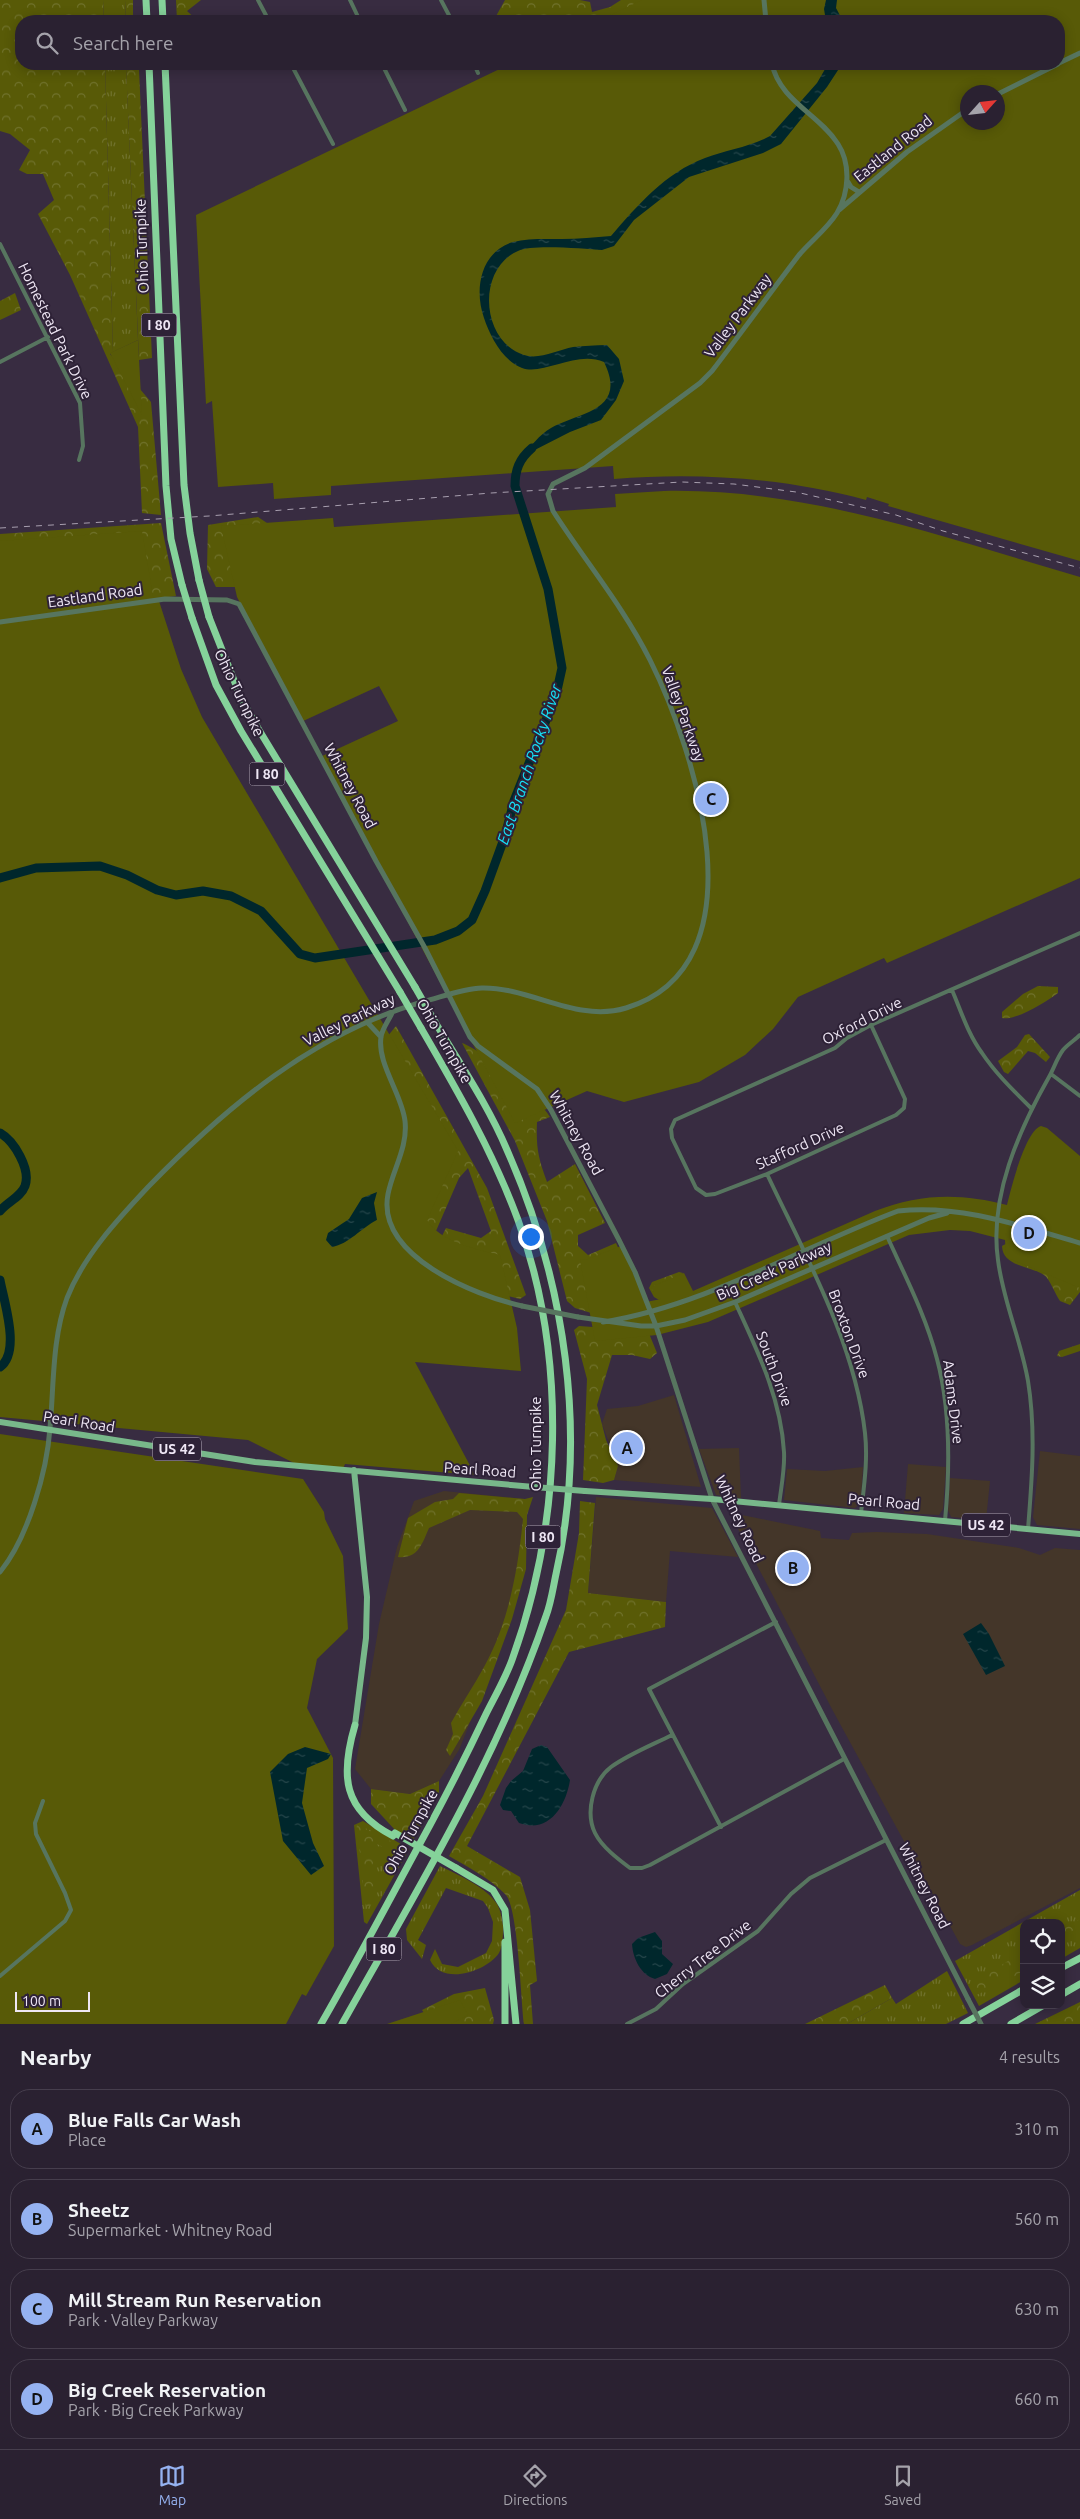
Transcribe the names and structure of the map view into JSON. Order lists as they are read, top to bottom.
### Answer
{
  "streets": {
    "highway": ["Ohio Turnpike", "I 80"],
    "main road": ["Pearl Road", "US 42"],
    "street": [
      "Eastland Road",
      "Valley Parkway",
      "Homestead Park Drive",
      "Whitney Road",
      "Oxford Drive",
      "Stafford Drive",
      "Big Creek Parkway",
      "Broxton Drive",
      "South Drive",
      "Adams Drive",
      "Cherry Tree Drive"
    ]
  },
  "crossings": [
    ["Eastland Road", "Valley Parkway"],
    ["Eastland Road", "Whitney Road"],
    ["Valley Parkway", "Whitney Road"],
    ["Valley Parkway", "Pearl Road"],
    ["Whitney Road", "Big Creek Parkway"],
    ["Whitney Road", "Pearl Road"],
    ["Whitney Road", "Cherry Tree Drive"],
    ["Oxford Drive", "Stafford Drive"],
    ["Stafford Drive", "Broxton Drive"],
    ["Big Creek Parkway", "Broxton Drive"],
    ["Big Creek Parkway", "South Drive"],
    ["Big Creek Parkway", "Adams Drive"],
    ["Broxton Drive", "Pearl Road"],
    ["South Drive", "Pearl Road"],
    ["Adams Drive", "Pearl Road"]
  ],
  "water": ["East Branch Rocky River"],
  "scale_bar": "100 m",
  "north": "top right",
  "page": {
    "search": "Search here",
    "pins": [
      "C",
      "D",
      "A",
      "B"
    ],
    "scale": "100 m",
    "heading": ["Nearby", "4 results"],
    "list": [
      {
        "mark": "A",
        "name": "Blue Falls Car Wash",
        "note": "Place",
        "value": "310 m"
      },
      {
        "mark": "B",
        "name": "Sheetz",
        "note": "Supermarket · Whitney Road",
        "value": "560 m"
      },
      {
        "mark": "C",
        "name": "Mill Stream Run Reservation",
        "note": "Park · Valley Parkway",
        "value": "630 m"
      },
      {
        "mark": "D",
        "name": "Big Creek Reservation",
        "note": "Park · Big Creek Parkway",
        "value": "660 m"
      }
    ],
    "nav": ["Map", "Directions", "Saved"]
  }
}
